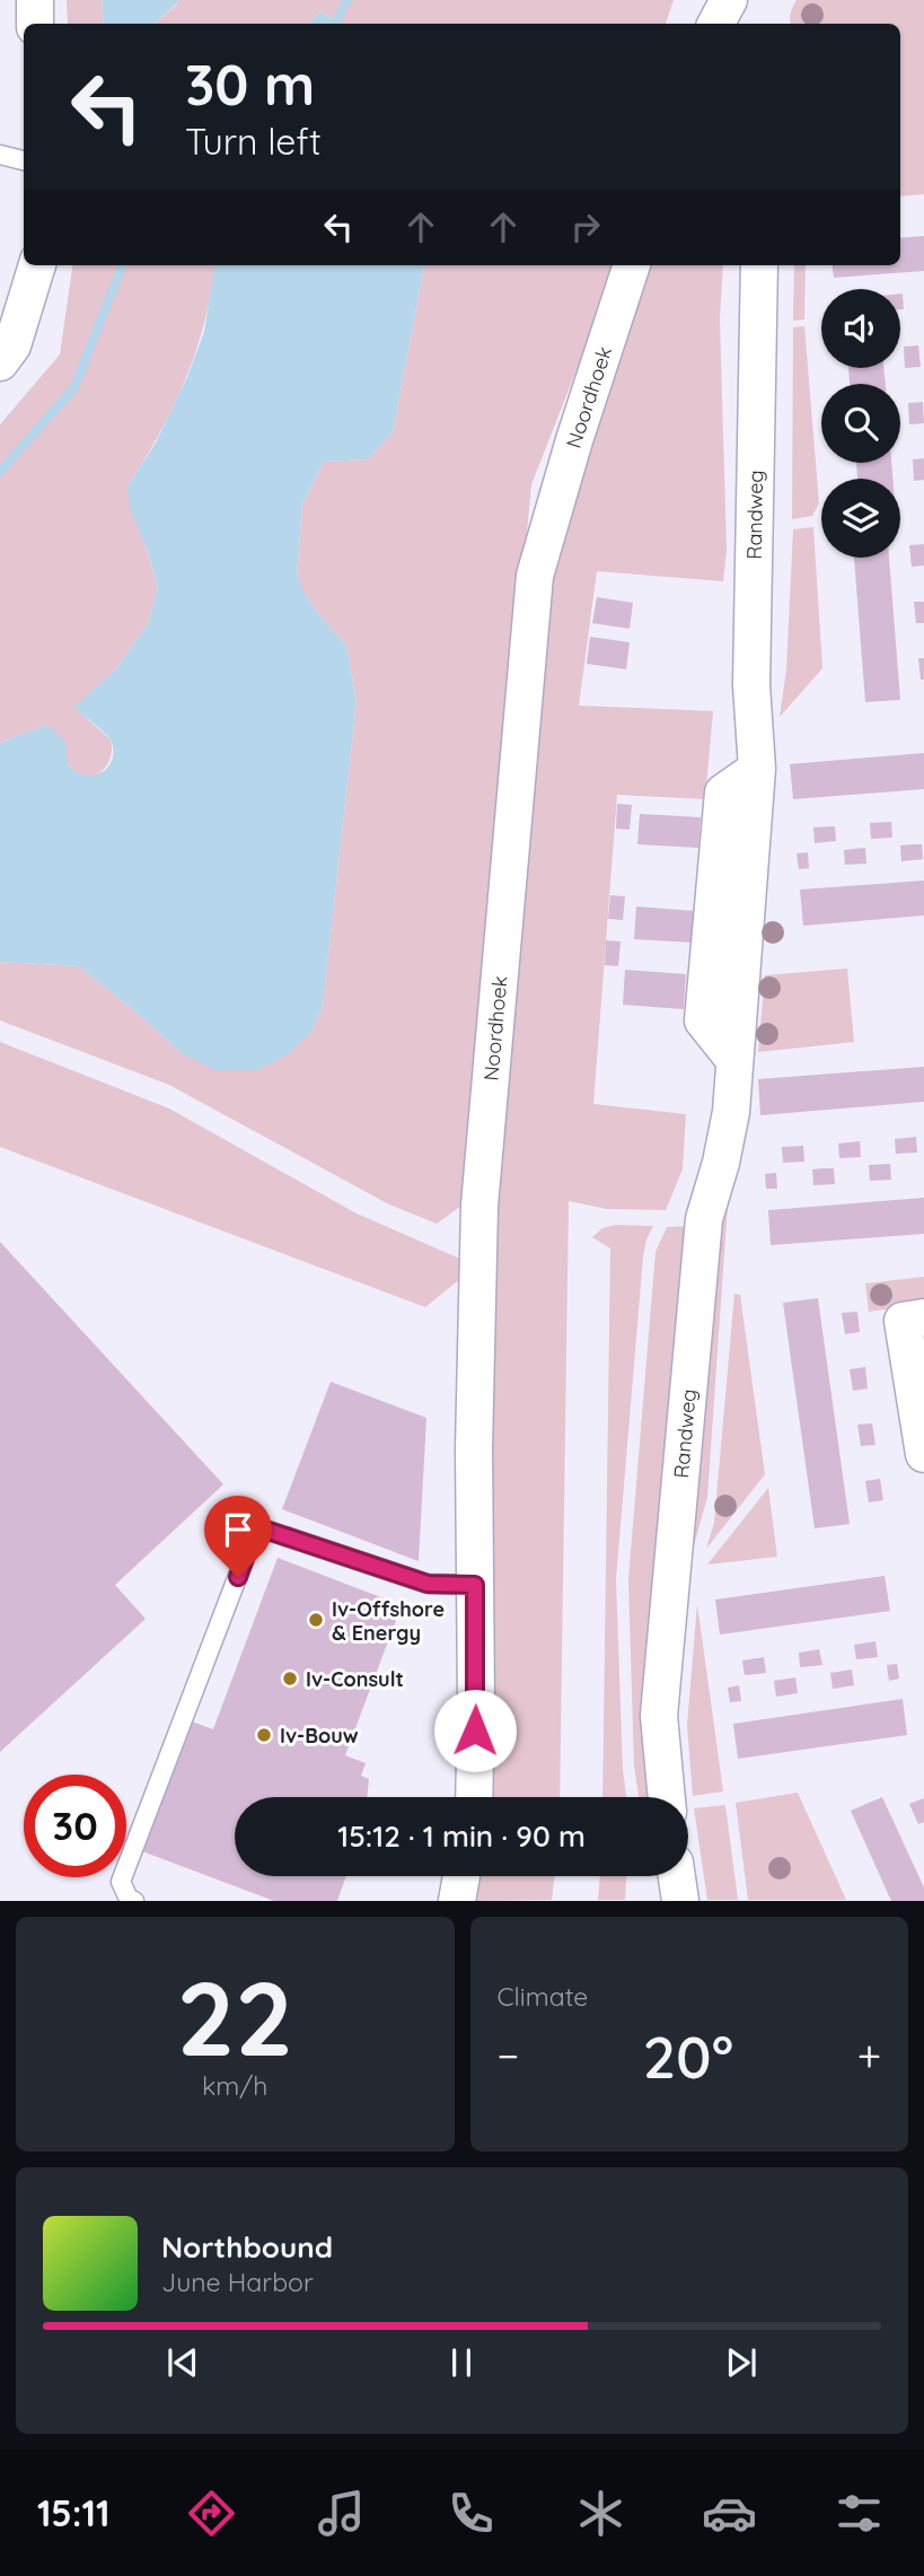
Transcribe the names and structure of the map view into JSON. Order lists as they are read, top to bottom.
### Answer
{
  "streets": {
    "street": ["Noordhoek", "Randweg"]
  },
  "places": ["Iv-Offshore & Energy", "Iv-Consult", "Iv-Bouw"],
  "page": {
    "turn": ["30 m", "Turn left"],
    "limit": "30",
    "trip": "15:12 · 1 min · 90 m",
    "tile": [
      ["22", "km/h"],
      "Climate"
    ],
    "heat": ["−", "20°", "+"],
    "song": ["Northbound", "June Harbor"],
    "tabs": "15:11"
  }
}
